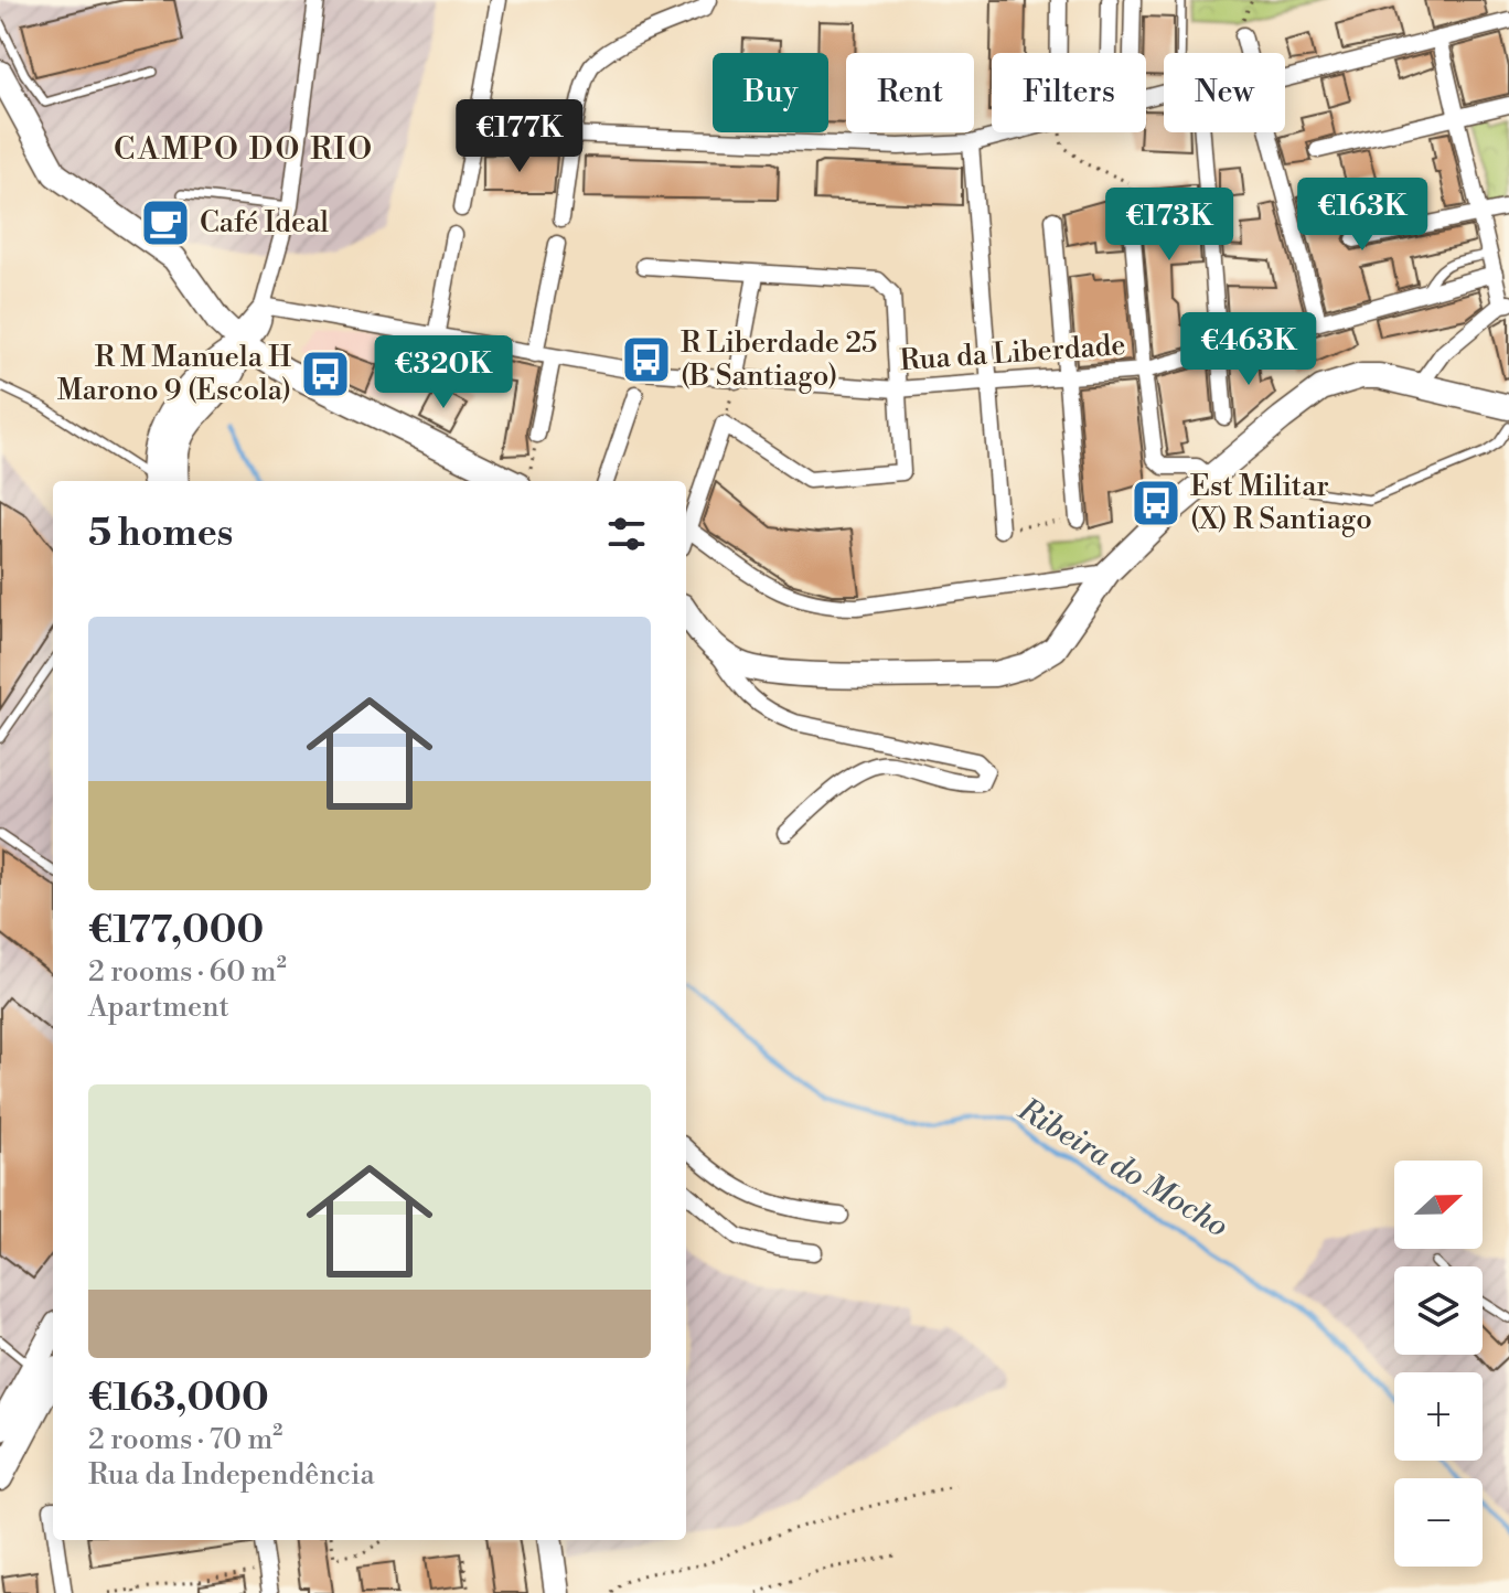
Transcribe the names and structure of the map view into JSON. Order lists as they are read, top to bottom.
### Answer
{
  "streets": {
    "street": ["Rua da Liberdade"]
  },
  "districts": ["CAMPO DO RIO"],
  "water": ["Ribeira do Mocho"],
  "places": {
    "cafe": ["Café Ideal"],
    "bus stop": ["R Liberdade 25 (B Santiago)", "R M Manuela H Marono 9 (Escola)", "Est Militar (X) R Santiago"]
  },
  "north": "right",
  "page": {
    "chip": [
      "Buy",
      "Rent",
      "Filters",
      "New"
    ],
    "price": [
      "€177K",
      "€163K",
      "€173K",
      "€463K",
      "€320K"
    ],
    "heading": "5 homes",
    "list": [
      {
        "name": "€177,000",
        "note": "2 rooms · 60 m² · Apartment"
      },
      {
        "name": "€163,000",
        "note": "2 rooms · 70 m² · Rua da Independência"
      }
    ],
    "map_buttons": ["+", "−"]
  }
}
